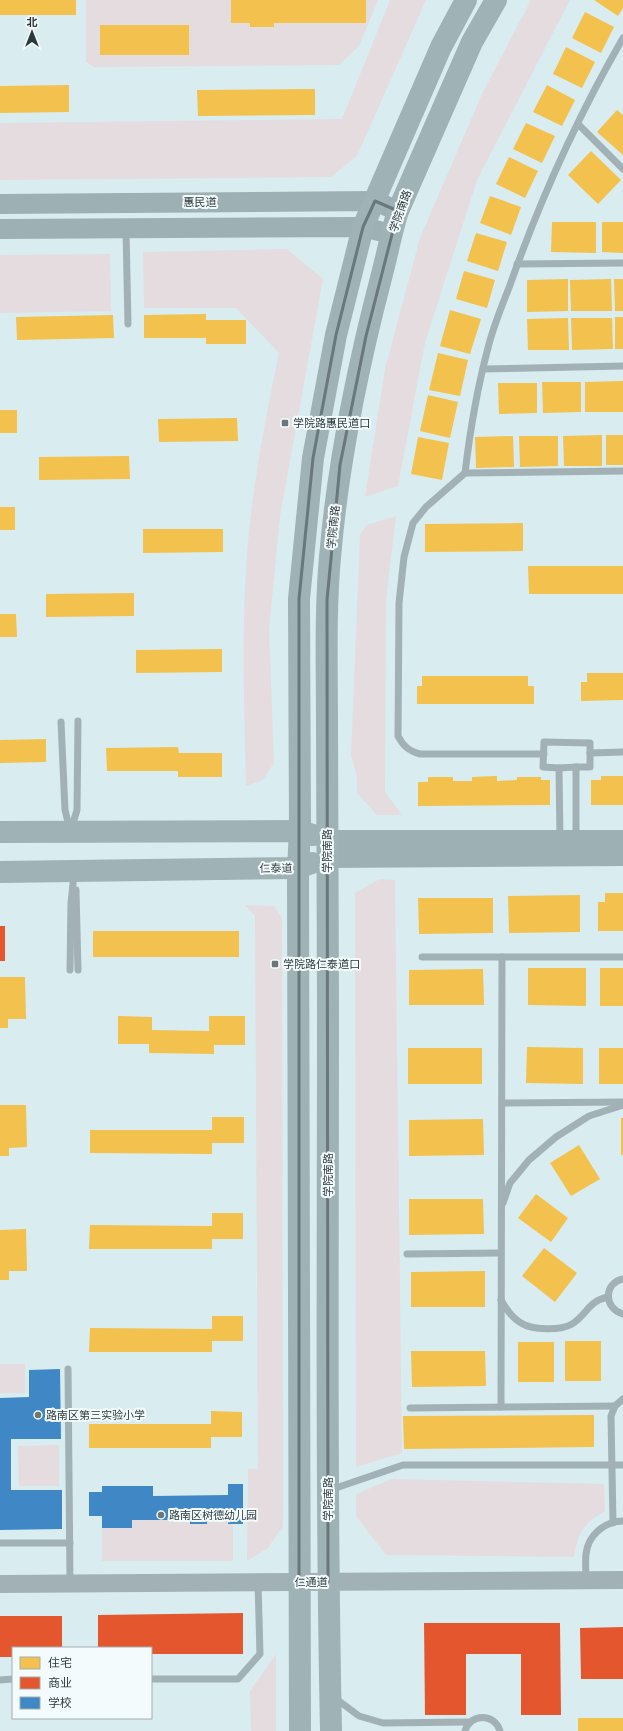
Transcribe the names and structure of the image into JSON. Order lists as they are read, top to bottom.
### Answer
{
  "streets": {
    "main road": ["惠民道", "学院南路", "仁泰道"],
    "street": ["仁通道"]
  },
  "crossings": [
    ["惠民道", "学院南路"],
    ["学院南路", "仁泰道"],
    ["学院南路", "仁通道"]
  ],
  "places": {
    "transit": ["学院路惠民道口", "学院路仁泰道口"],
    "other": ["路南区第三实验小学", "路南区树德幼儿园"]
  },
  "legend": ["住宅", "商业", "学校"],
  "north": "top"
}
